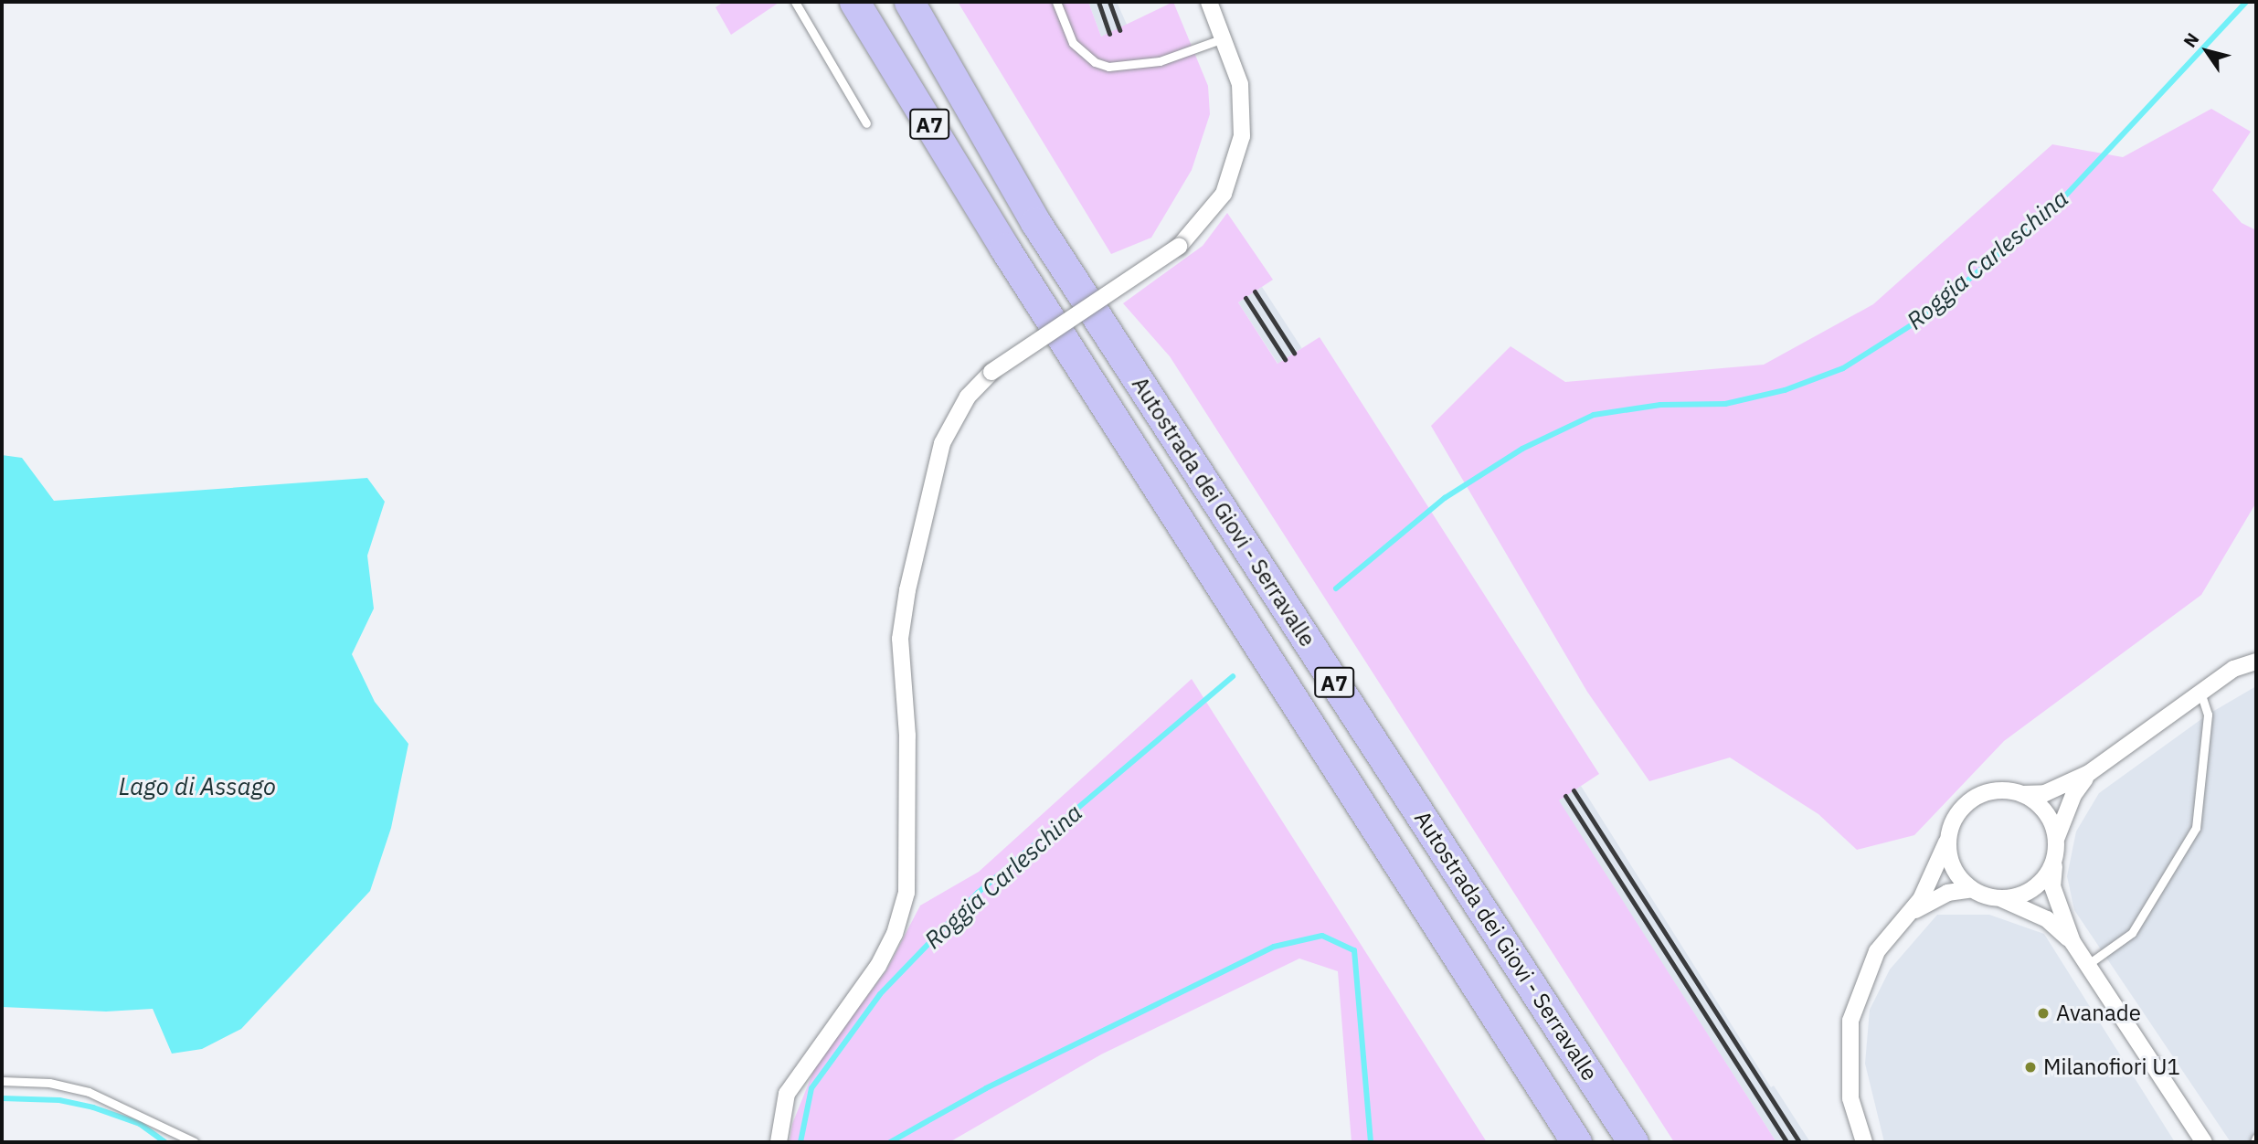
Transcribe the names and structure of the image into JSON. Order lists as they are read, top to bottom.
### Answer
{
  "streets": {
    "highway": ["A7", "Autostrada dei Giovi - Serravalle"]
  },
  "water": ["Roggia Carleschina", "Lago di Assago"],
  "places": ["Avanade", "Milanofiori U1"],
  "north": "top left"
}
